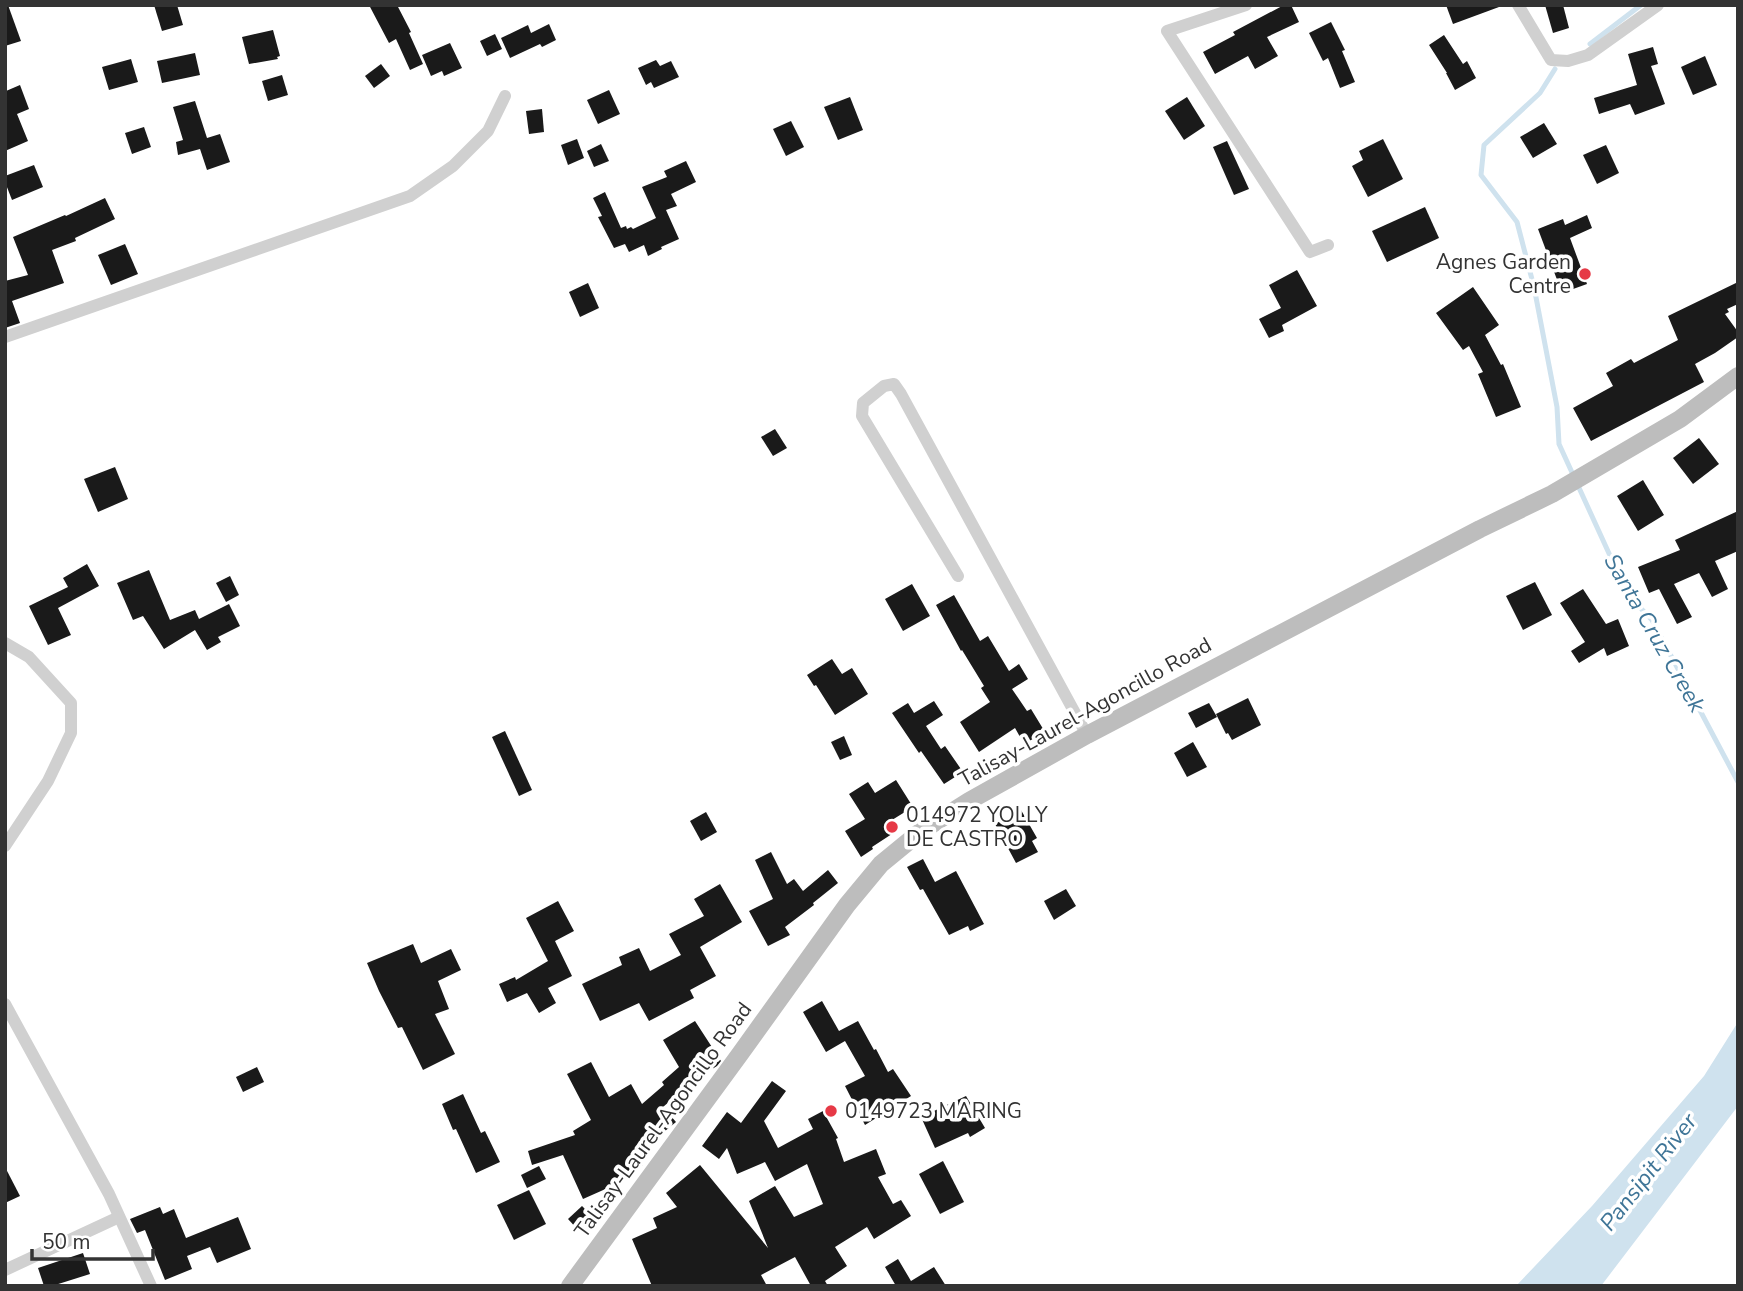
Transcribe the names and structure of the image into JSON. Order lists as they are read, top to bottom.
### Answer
{
  "streets": {
    "main road": ["Talisay-Laurel-Agoncillo Road"]
  },
  "water": ["Santa Cruz Creek", "Pansipit River"],
  "places": ["Agnes Garden Centre", "014972 YOLLY DE CASTRO", "0149723 MARING"],
  "scale_bar": "50 m"
}
